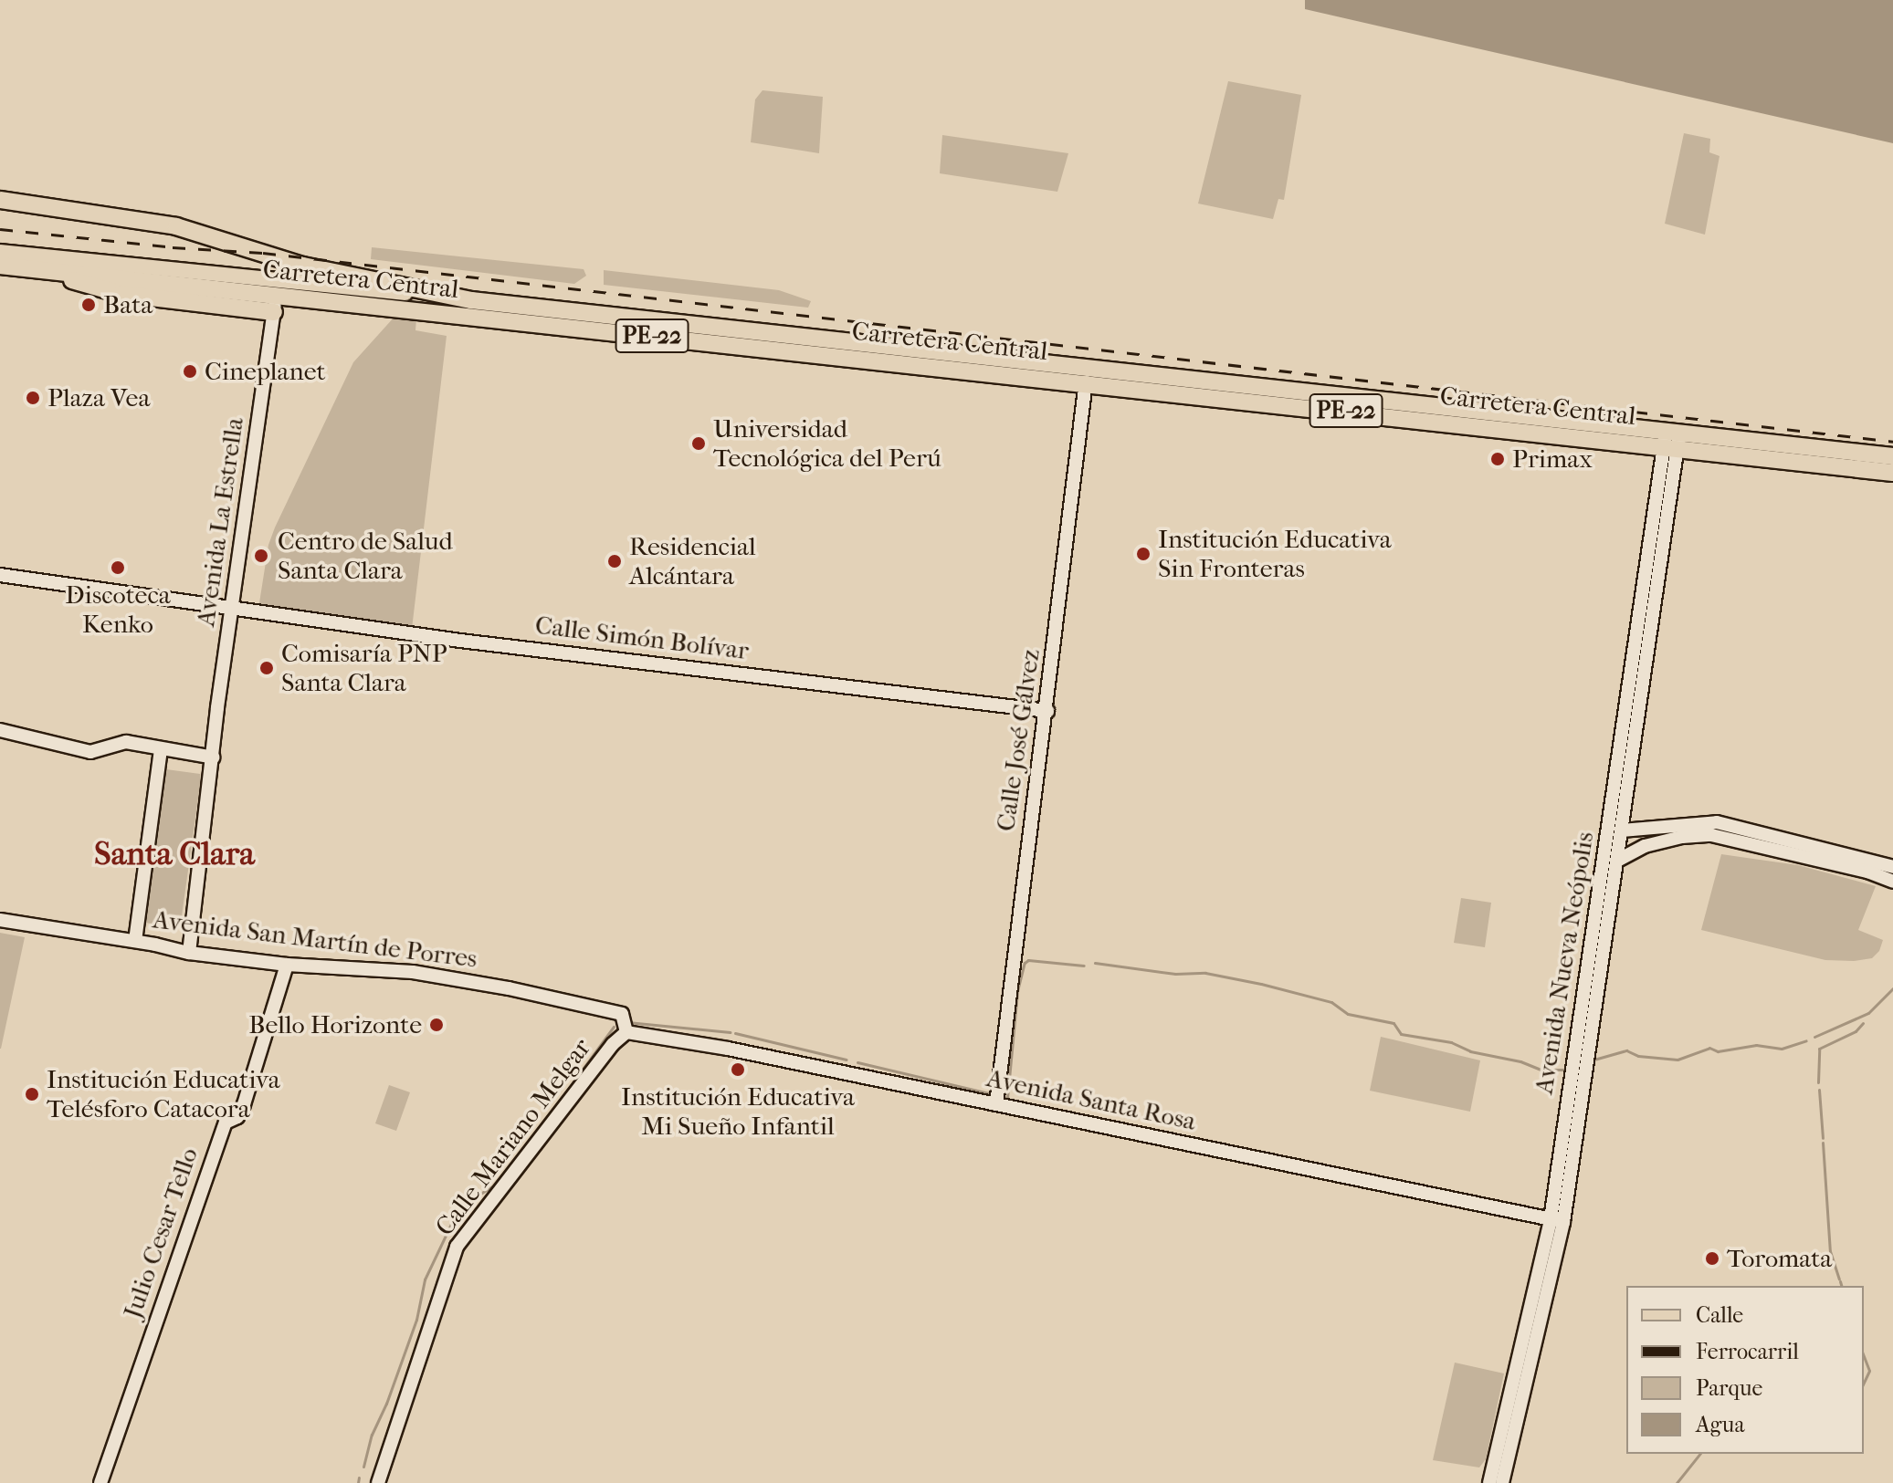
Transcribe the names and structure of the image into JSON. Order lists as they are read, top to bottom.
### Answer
{
  "streets": {
    "highway": ["Carretera Central", "PE-22"],
    "street": [
      "Avenida La Estrella",
      "Calle Simón Bolívar",
      "Calle José Gálvez",
      "Avenida San Martín de Porres",
      "Avenida Nueva Neópolis",
      "Avenida Santa Rosa",
      "Calle Mariano Melgar",
      "Julio Cesar Tello"
    ]
  },
  "crossings": [
    ["Carretera Central", "PE-22"],
    ["Carretera Central", "Avenida La Estrella"],
    ["Carretera Central", "Calle José Gálvez"],
    ["Carretera Central", "Avenida Nueva Neópolis"],
    ["Avenida La Estrella", "Calle Simón Bolívar"],
    ["Avenida La Estrella", "Avenida San Martín de Porres"],
    ["Calle Simón Bolívar", "Calle José Gálvez"],
    ["Calle José Gálvez", "Avenida Santa Rosa"],
    ["Avenida San Martín de Porres", "Avenida Santa Rosa"],
    ["Avenida San Martín de Porres", "Calle Mariano Melgar"],
    ["Avenida San Martín de Porres", "Julio Cesar Tello"],
    ["Avenida Nueva Neópolis", "Avenida Santa Rosa"],
    ["Avenida Santa Rosa", "Calle Mariano Melgar"]
  ],
  "districts": ["Santa Clara"],
  "places": [
    "Bata",
    "Cineplanet",
    "Plaza Vea",
    "Universidad Tecnológica del Perú",
    "Primax",
    "Institución Educativa Sin Fronteras",
    "Centro de Salud Santa Clara",
    "Residencial Alcántara",
    "Discoteca Kenko",
    "Comisaría PNP Santa Clara",
    "Bello Horizonte",
    "Institución Educativa Mi Sueño Infantil",
    "Institución Educativa Telésforo Catacora",
    "Toromata"
  ],
  "legend": [
    "Calle",
    "Ferrocarril",
    "Parque",
    "Agua"
  ]
}
